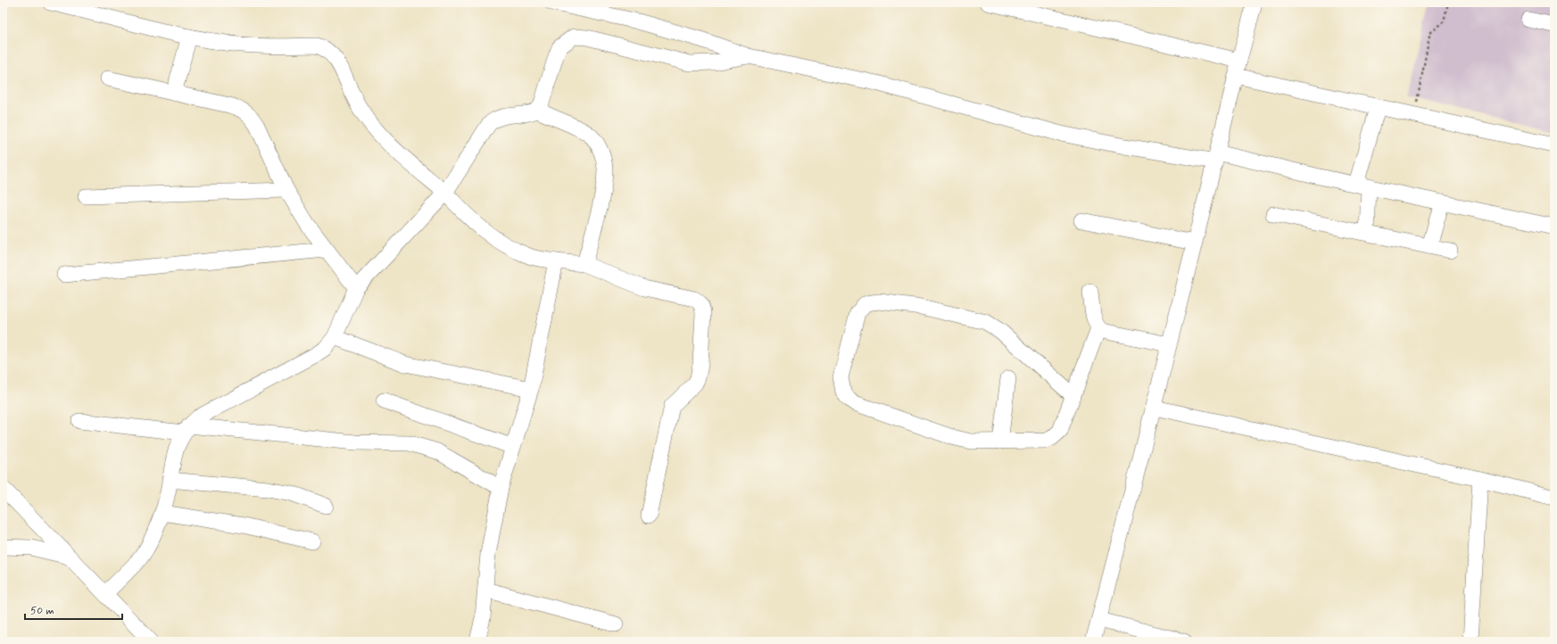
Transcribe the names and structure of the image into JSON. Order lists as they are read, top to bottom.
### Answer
{
  "scale_bar": "50 m"
}
